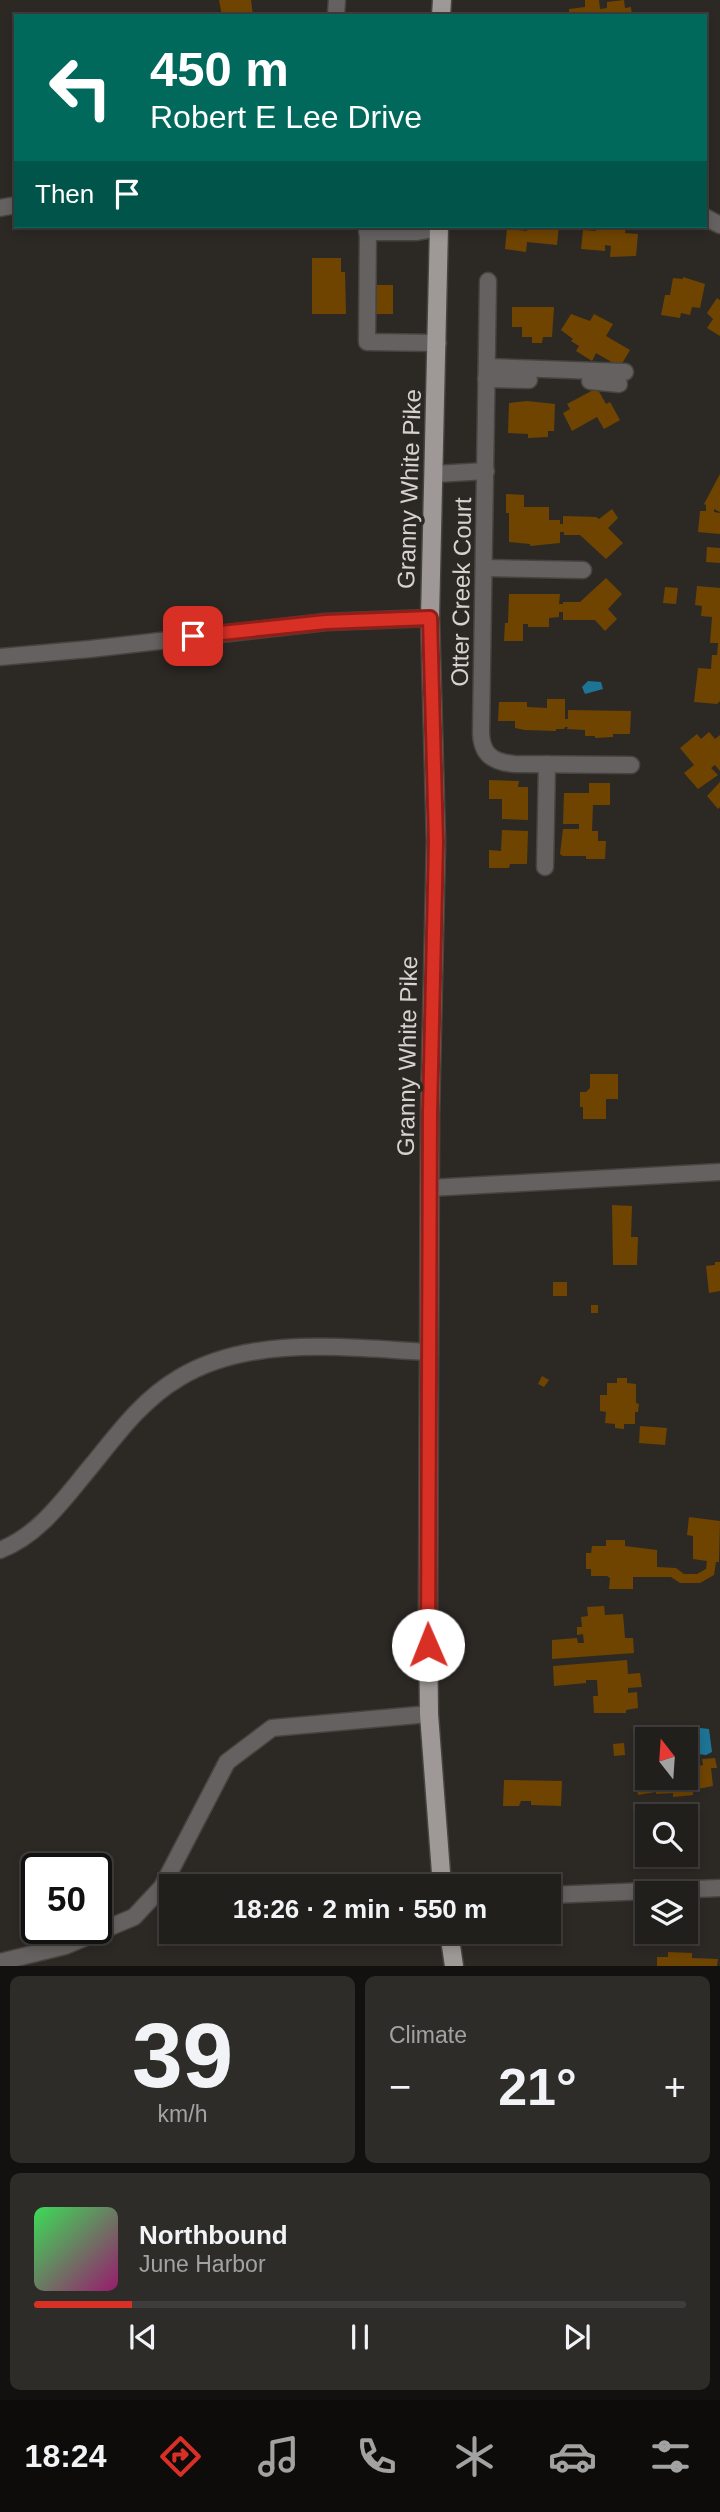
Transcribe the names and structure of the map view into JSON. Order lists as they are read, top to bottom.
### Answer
{
  "streets": {
    "main road": ["Granny White Pike"],
    "street": ["Otter Creek Court"]
  },
  "north": "top",
  "page": {
    "turn": ["450 m", "Robert E Lee Drive"],
    "then": "Then",
    "limit": "50",
    "trip": "18:26 · 2 min · 550 m",
    "tile": [
      ["39", "km/h"],
      "Climate"
    ],
    "heat": ["−", "21°", "+"],
    "song": ["Northbound", "June Harbor"],
    "tabs": "18:24"
  }
}
